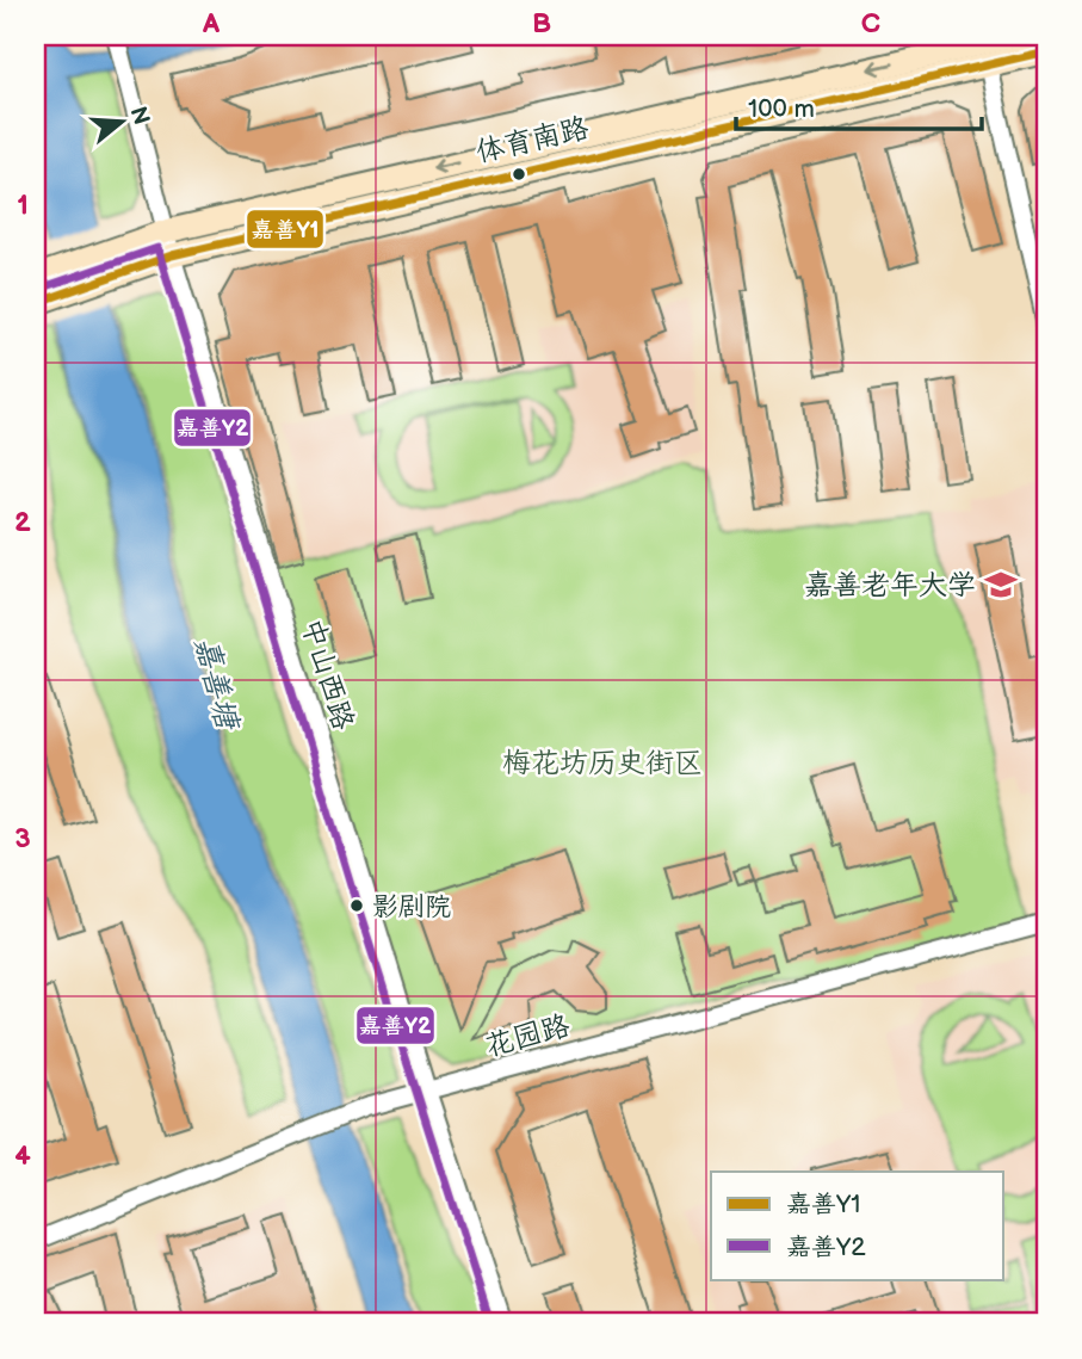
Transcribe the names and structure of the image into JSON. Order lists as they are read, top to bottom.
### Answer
{
  "streets": {
    "main road": ["体育南路"],
    "street": ["中山西路", "花园路"]
  },
  "crossings": [
    ["体育南路", "中山西路"],
    ["中山西路", "花园路"]
  ],
  "water": ["嘉善塘"],
  "parks": ["梅花坊历史街区"],
  "places": {
    "school or university": ["嘉善老年大学"],
    "other": ["影剧院"]
  },
  "lines": ["transit line 嘉善Y1", "transit line 嘉善Y2"],
  "legend": ["嘉善Y1", "嘉善Y2"],
  "scale_bar": "100 m",
  "north": "right",
  "grid": {
    "columns": ["A", "B", "C"],
    "rows": [
      "1",
      "2",
      "3",
      "4"
    ]
  }
}
